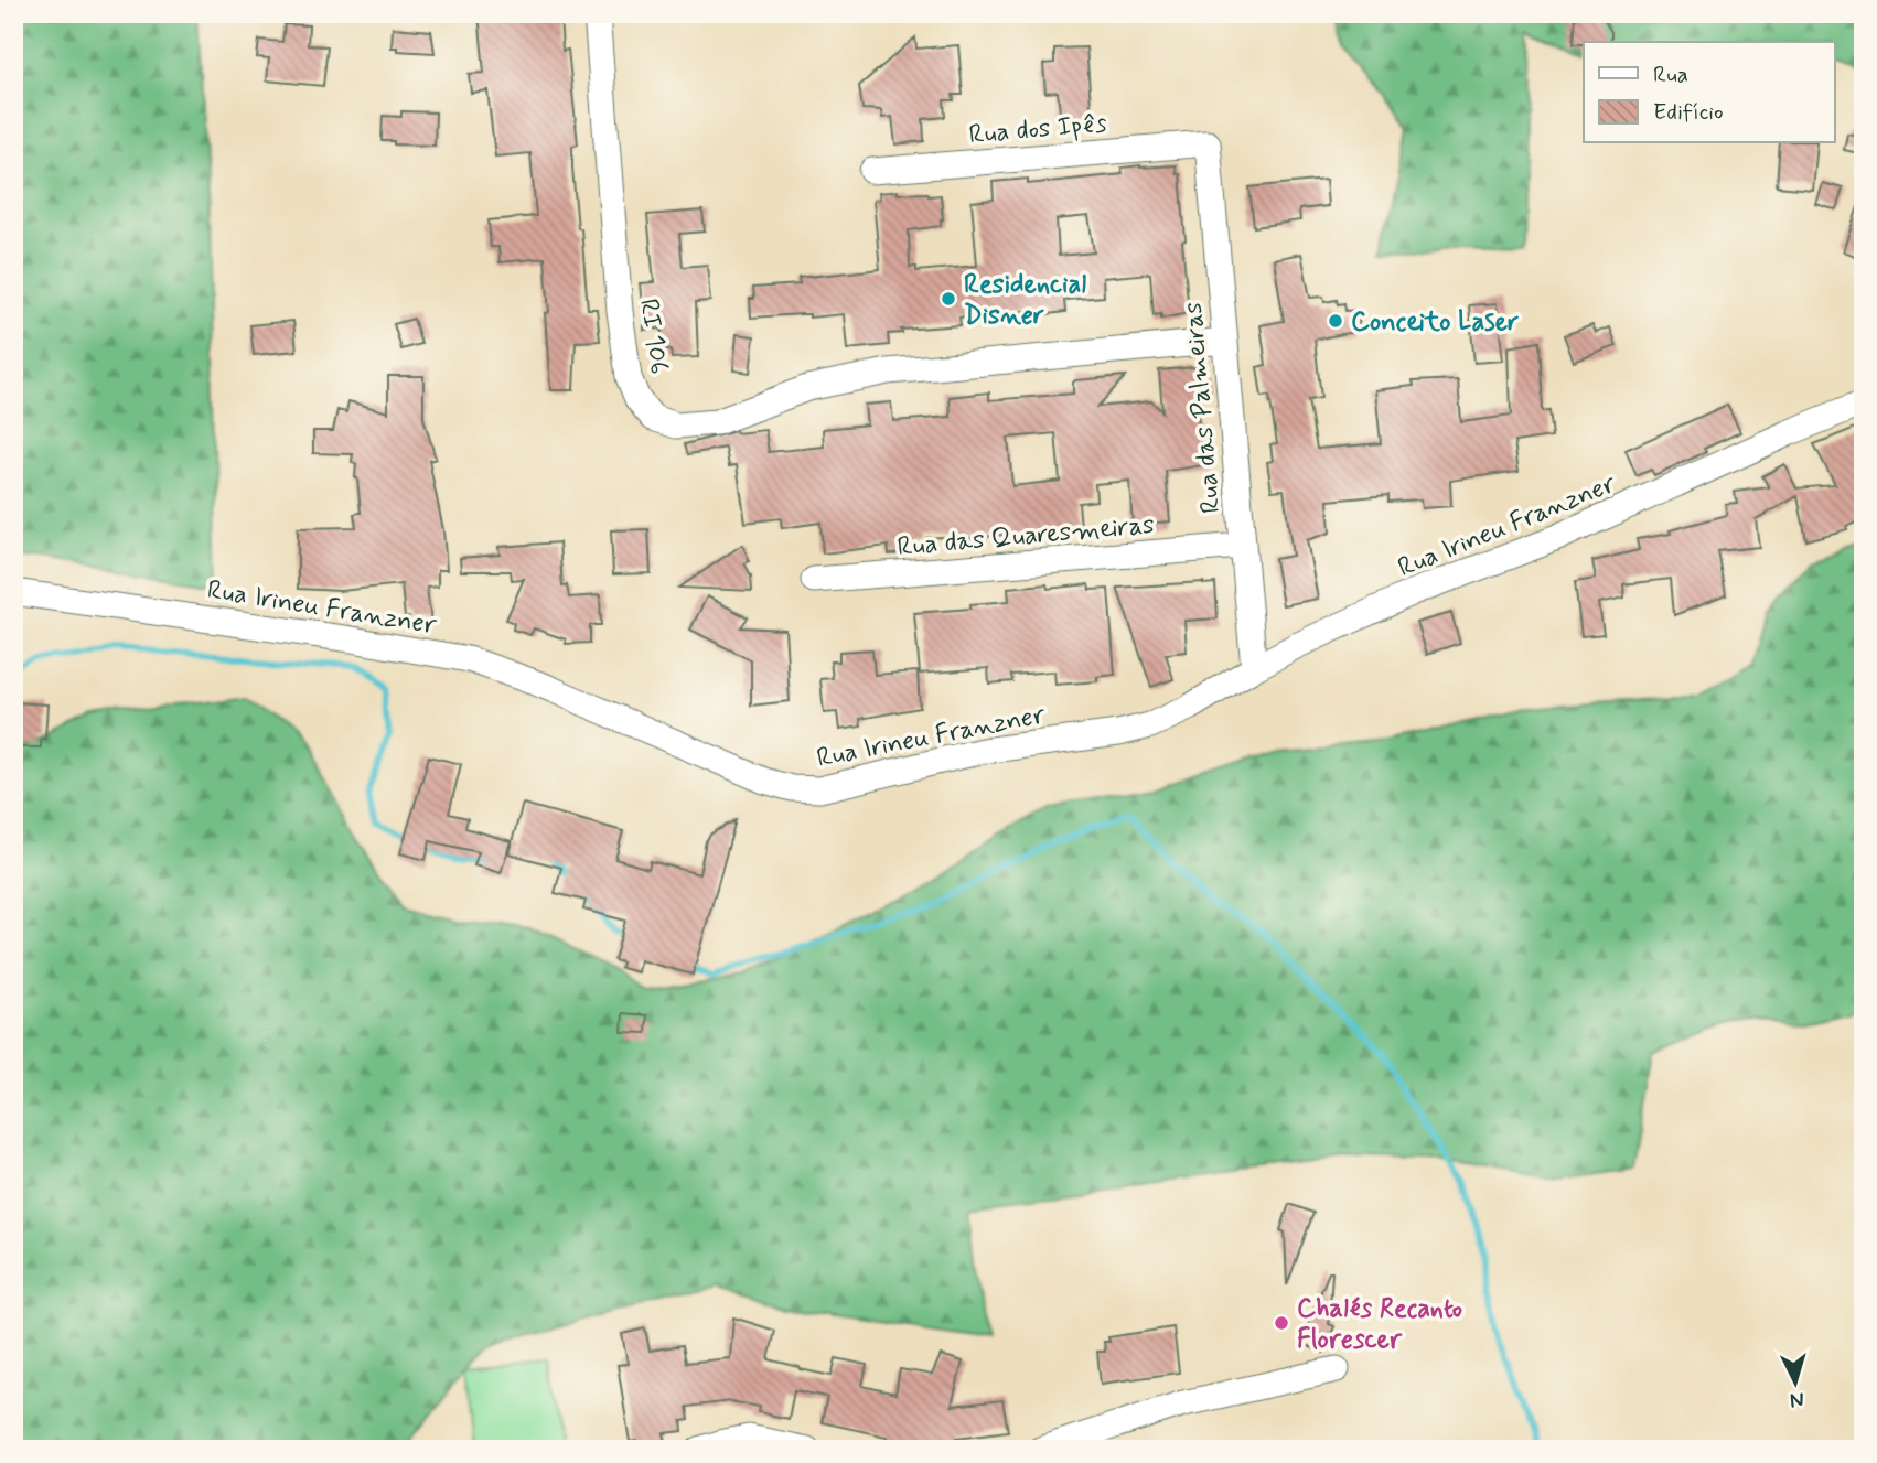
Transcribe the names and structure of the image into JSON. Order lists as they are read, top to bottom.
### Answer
{
  "streets": {
    "street": [
      "Rua dos Ipês",
      "RI 106",
      "Rua das Palmeiras",
      "Rua Irineu Franzner",
      "Rua das Quaresmeiras"
    ]
  },
  "crossings": [
    ["Rua dos Ipês", "Rua das Palmeiras"],
    ["RI 106", "Rua das Palmeiras"],
    ["Rua das Palmeiras", "Rua Irineu Franzner"],
    ["Rua das Palmeiras", "Rua das Quaresmeiras"]
  ],
  "places": ["Residencial Disner", "Conceito Laser", "Chalés Recanto Florescer"],
  "legend": ["Rua", "Edifício"],
  "north": "bottom"
}
